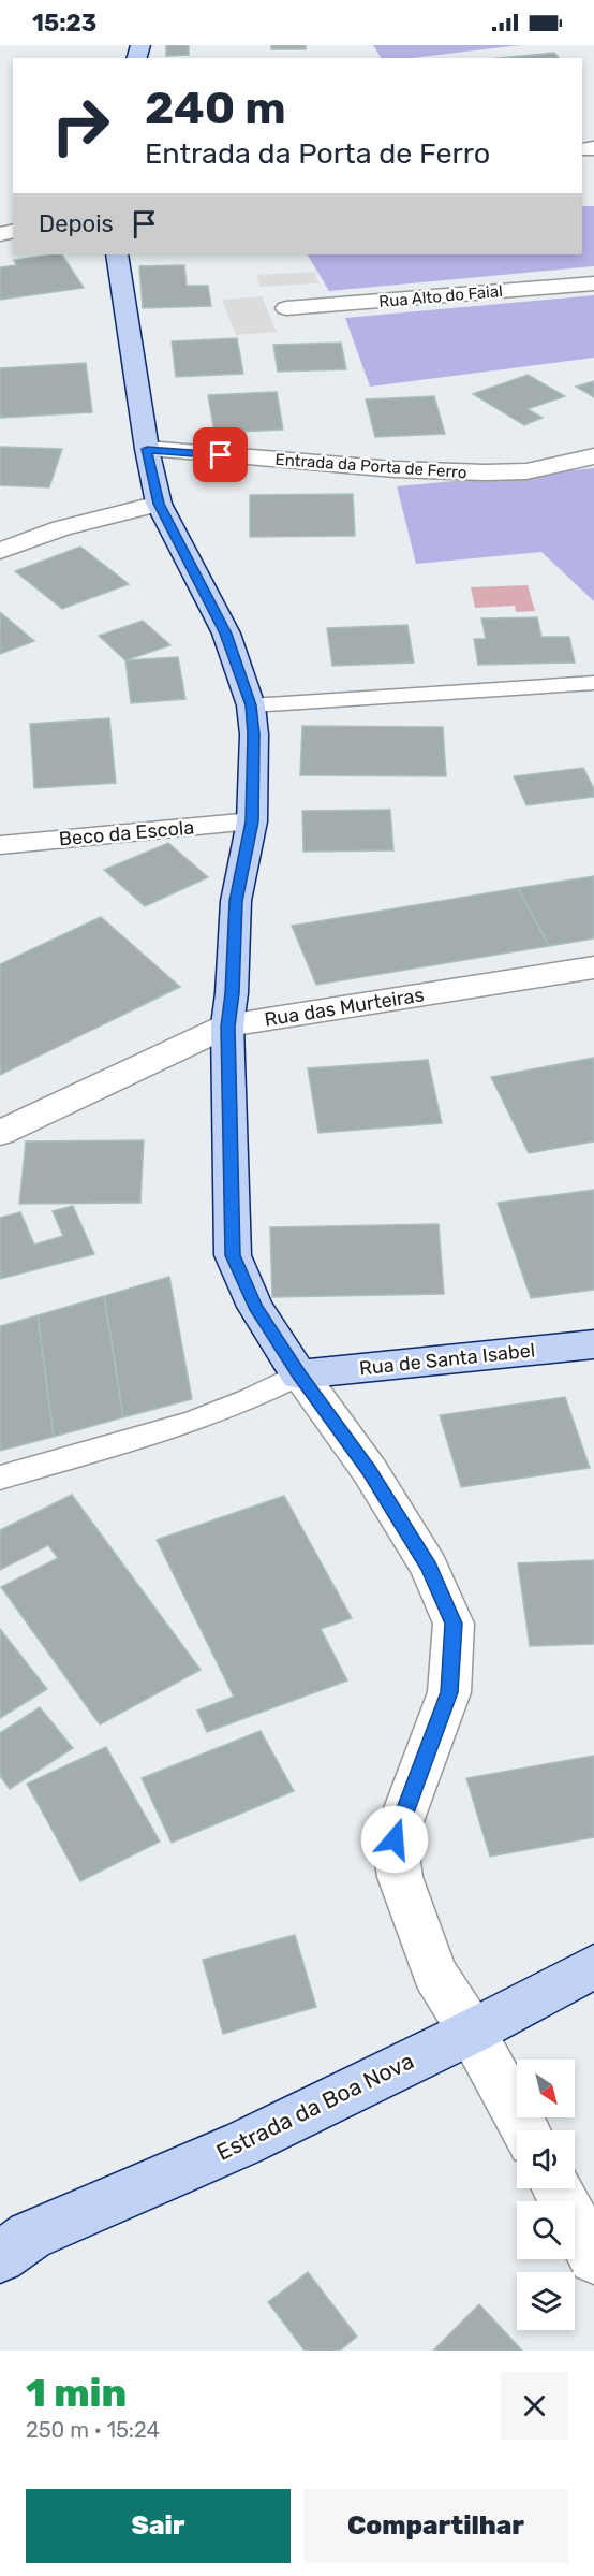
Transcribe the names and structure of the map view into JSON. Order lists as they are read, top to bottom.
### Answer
{
  "streets": {
    "street": [
      "Rua Alto do Faial",
      "Entrada da Porta de Ferro",
      "Beco da Escola",
      "Rua das Murteiras",
      "Rua de Santa Isabel",
      "Estrada da Boa Nova"
    ]
  },
  "north": "bottom right",
  "page": {
    "status": "15:23",
    "turn": ["240 m", "Entrada da Porta de Ferro"],
    "then": "Depois",
    "heading": ["1 min", "250 m · 15:24"],
    "buttons": ["Sair", "Compartilhar"]
  }
}
